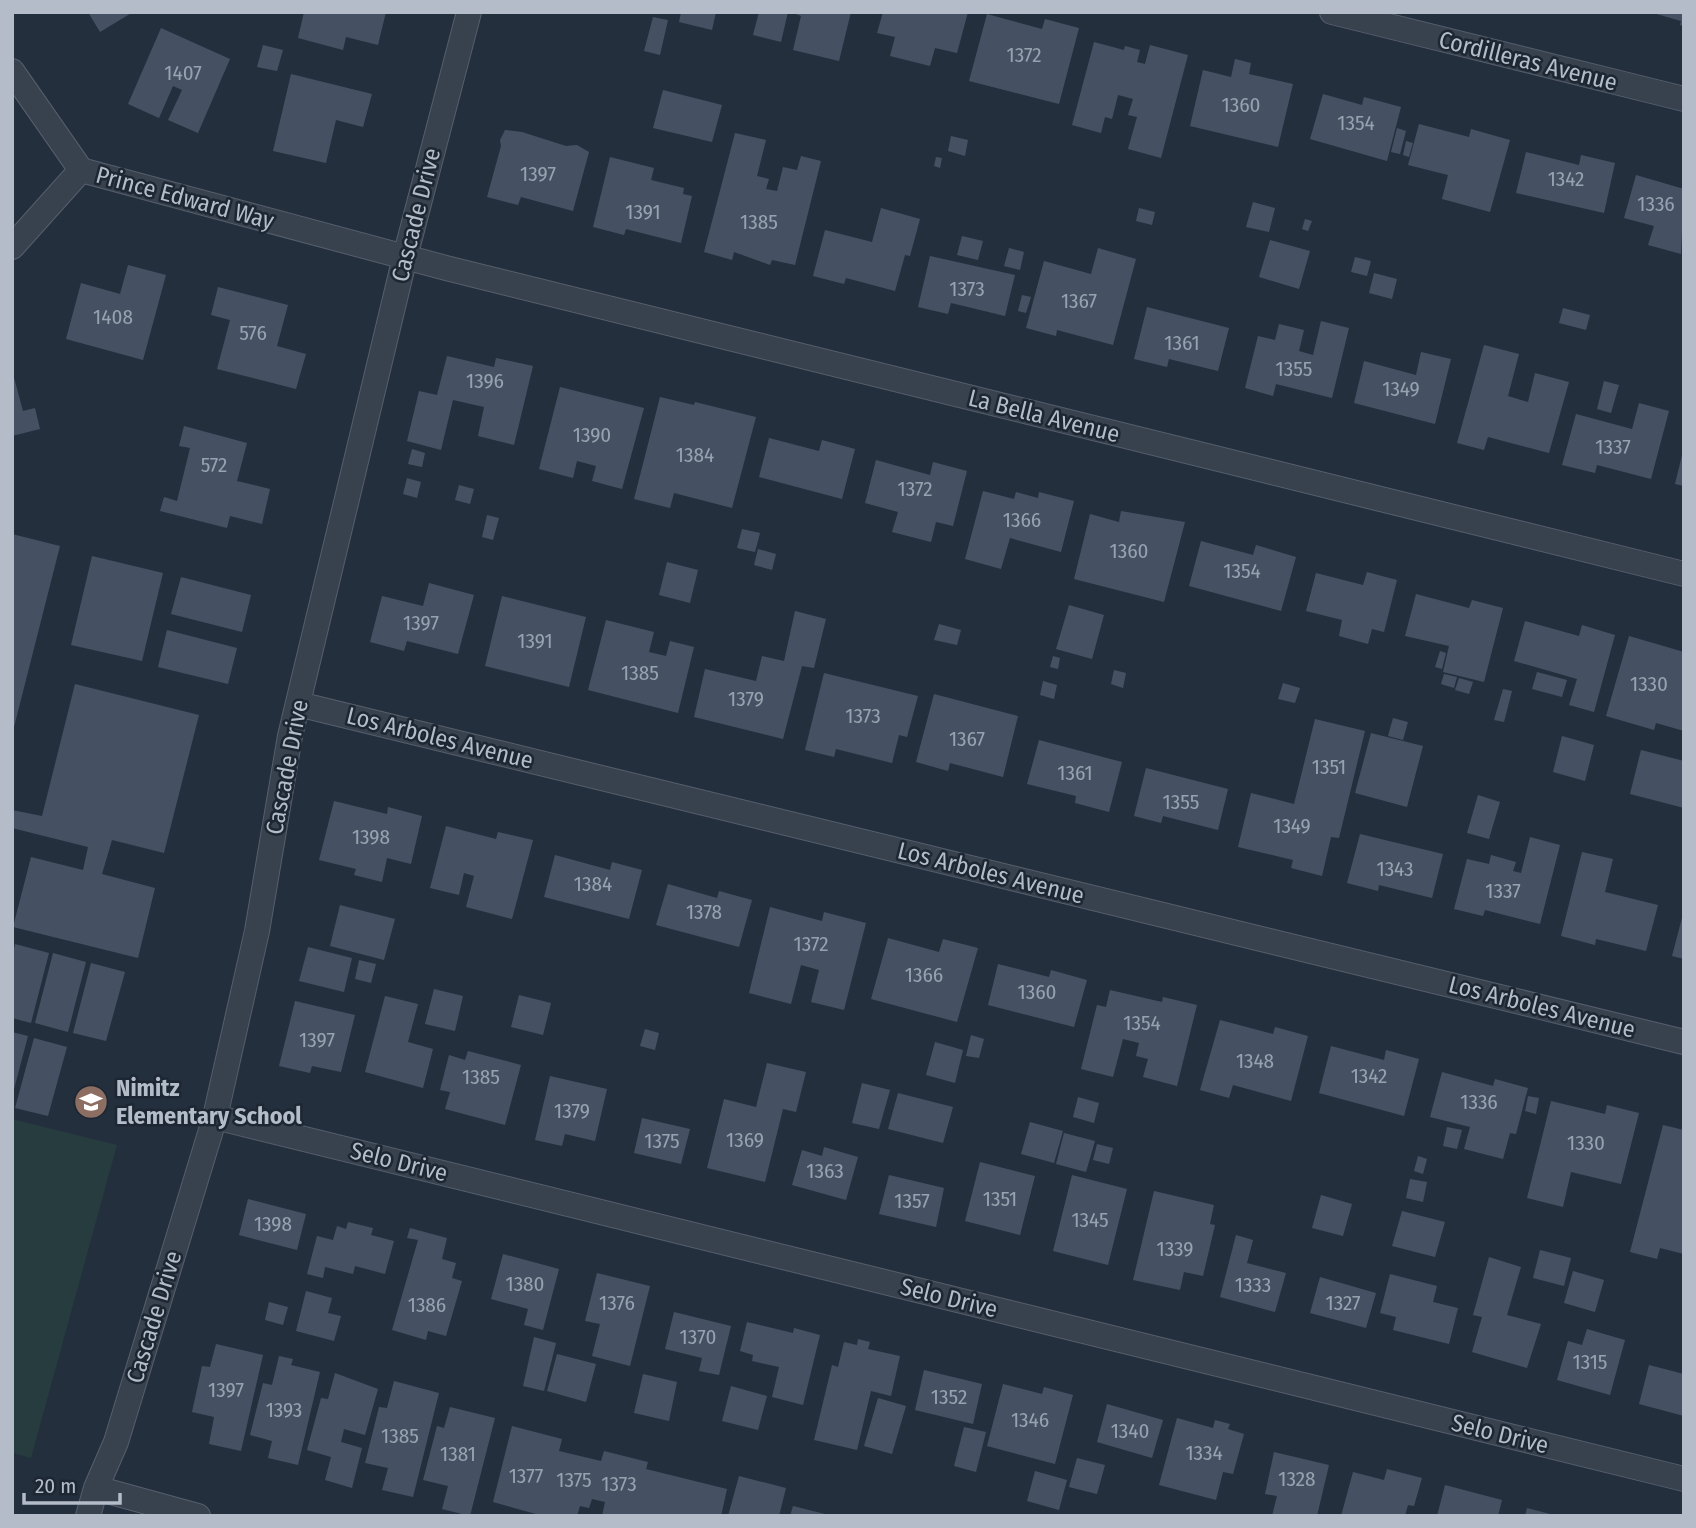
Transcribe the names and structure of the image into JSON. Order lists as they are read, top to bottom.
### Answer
{
  "streets": {
    "street": [
      "Cordilleras Avenue",
      "Prince Edward Way",
      "Cascade Drive",
      "La Bella Avenue",
      "Los Arboles Avenue",
      "Selo Drive"
    ]
  },
  "crossings": [
    ["Prince Edward Way", "Cascade Drive"],
    ["Prince Edward Way", "La Bella Avenue"],
    ["Cascade Drive", "La Bella Avenue"],
    ["Cascade Drive", "Los Arboles Avenue"],
    ["Cascade Drive", "Selo Drive"]
  ],
  "places": {
    "school or university": ["Nimitz Elementary School"]
  },
  "house_numbers": [
    "1372",
    "1407",
    "1360",
    "1354",
    "1397",
    "1342",
    "1336",
    "1391",
    "1385",
    "1373",
    "1367",
    "1408",
    "576",
    "1361",
    "1355",
    "1396",
    "1349",
    "1390",
    "1337",
    "1384",
    "572",
    "1372",
    "1366",
    "1360",
    "1354",
    "1397",
    "1391",
    "1385",
    "1330",
    "1379",
    "1373",
    "1367",
    "1351",
    "1361",
    "1355",
    "1349",
    "1398",
    "1343",
    "1384",
    "1337",
    "1378",
    "1372",
    "1366",
    "1360",
    "1354",
    "1397",
    "1348",
    "1342",
    "1385",
    "1336",
    "1379",
    "1369",
    "1375",
    "1330",
    "1363",
    "1351",
    "1357",
    "1345",
    "1398",
    "1339",
    "1380",
    "1333",
    "1376",
    "1327",
    "1386",
    "1370",
    "1315",
    "1397",
    "1352",
    "1393",
    "1346",
    "1340",
    "1385",
    "1334",
    "1381",
    "1377",
    "1328",
    "1375",
    "1373"
  ],
  "scale_bar": "20 m"
}
